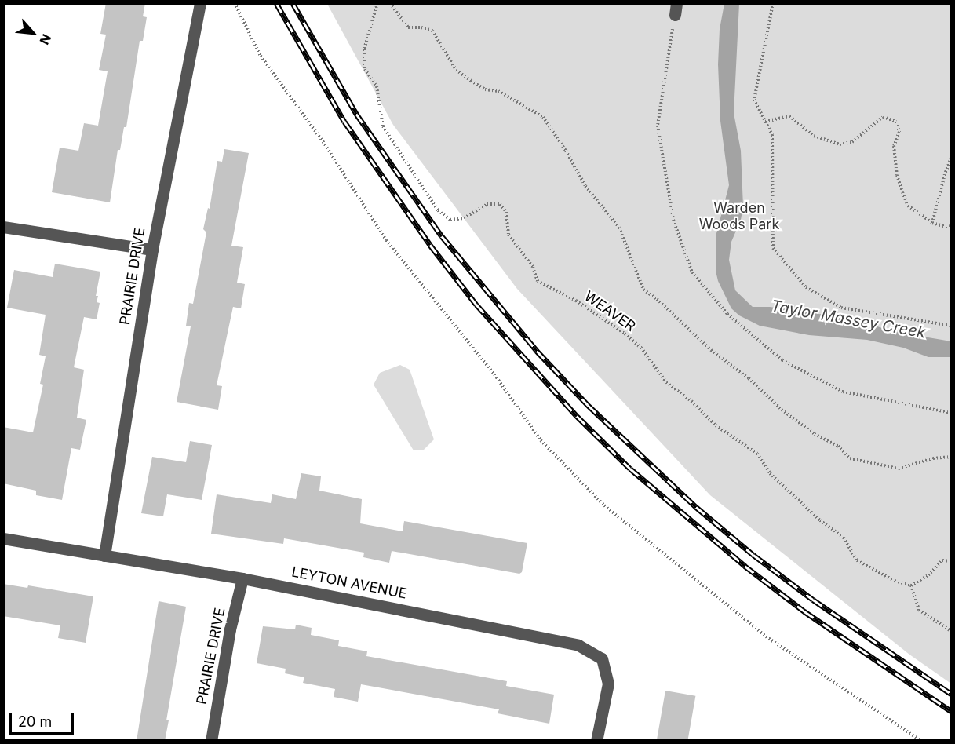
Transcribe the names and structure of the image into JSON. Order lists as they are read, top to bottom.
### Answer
{
  "streets": {
    "street": ["PRAIRIE DRIVE", "LEYTON AVENUE"],
    "path": ["WEAVER"]
  },
  "crossings": [
    ["PRAIRIE DRIVE", "LEYTON AVENUE"]
  ],
  "water": ["Taylor Massey Creek"],
  "parks": ["Warden Woods Park"],
  "scale_bar": "20 m",
  "north": "bottom right"
}
